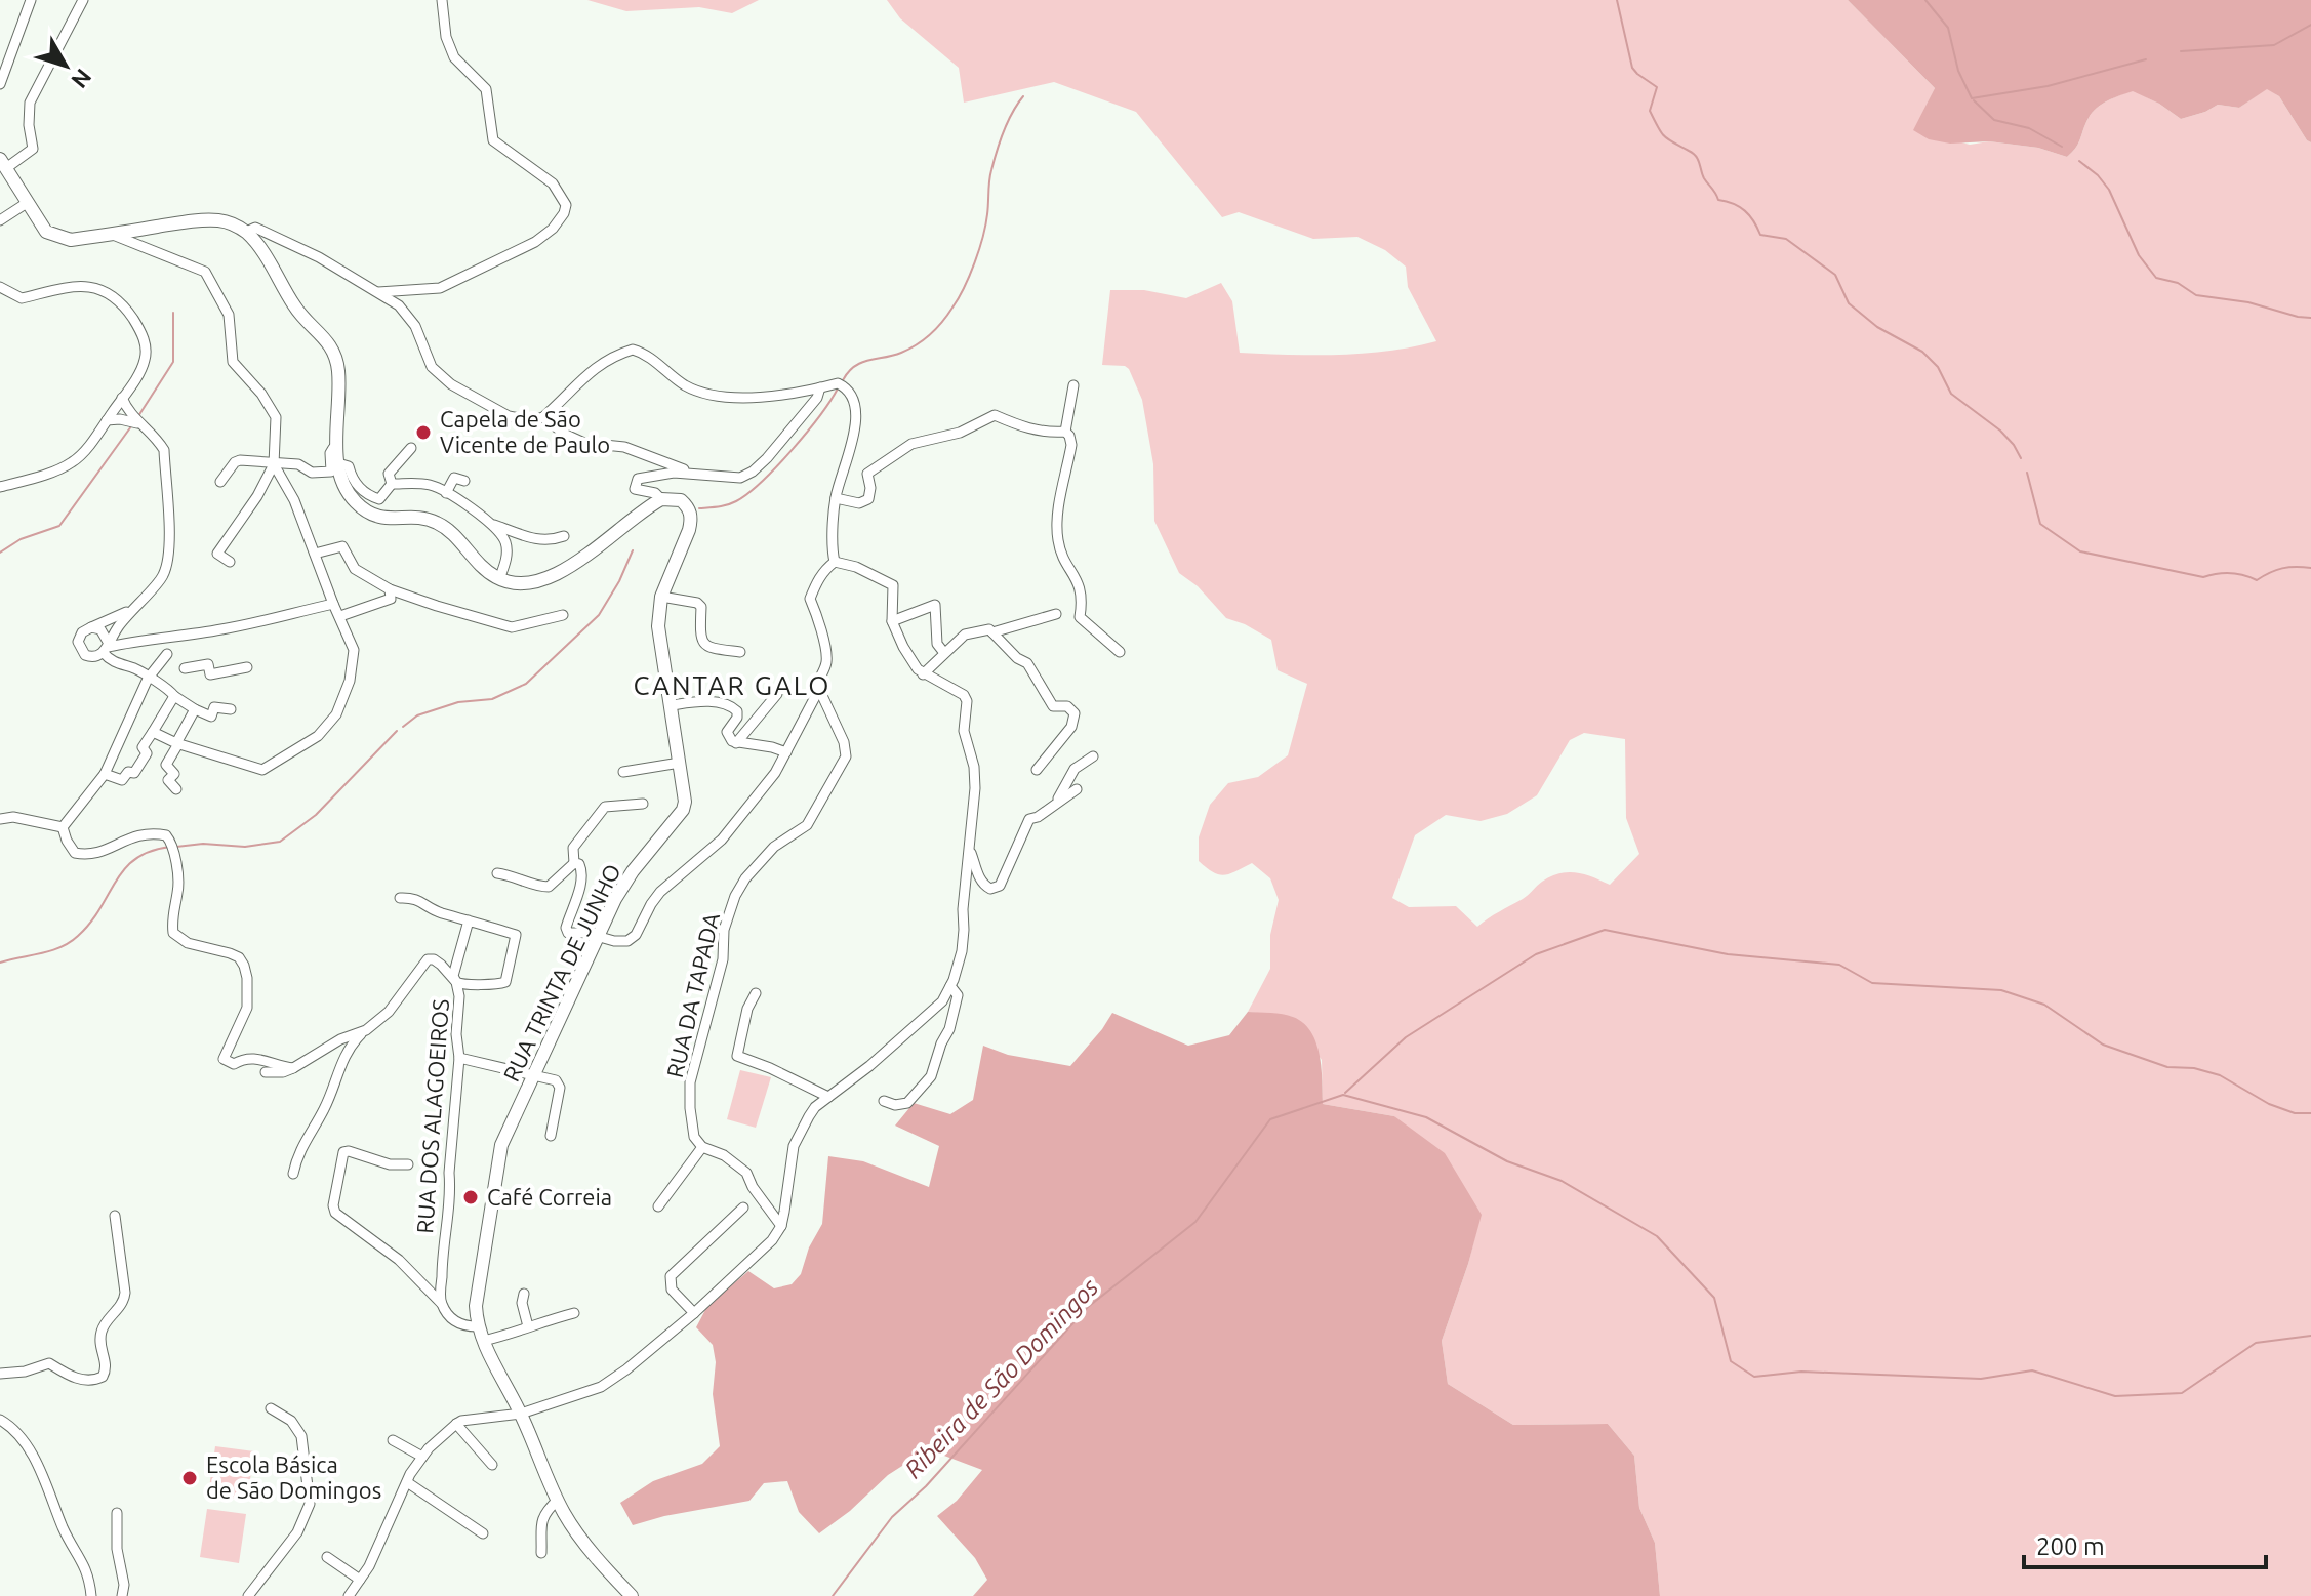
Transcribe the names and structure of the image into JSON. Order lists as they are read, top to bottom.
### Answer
{
  "streets": {
    "street": ["RUA TRINTA DE JUNHO", "RUA DA TAPADA", "RUA DOS ALAGOEIROS"]
  },
  "districts": ["CANTAR GALO"],
  "water": ["Ribeira de São Domingos"],
  "places": ["Capela de São Vicente de Paulo", "Café Correia", "Escola Básica de São Domingos"],
  "scale_bar": "200 m",
  "north": "bottom right"
}
